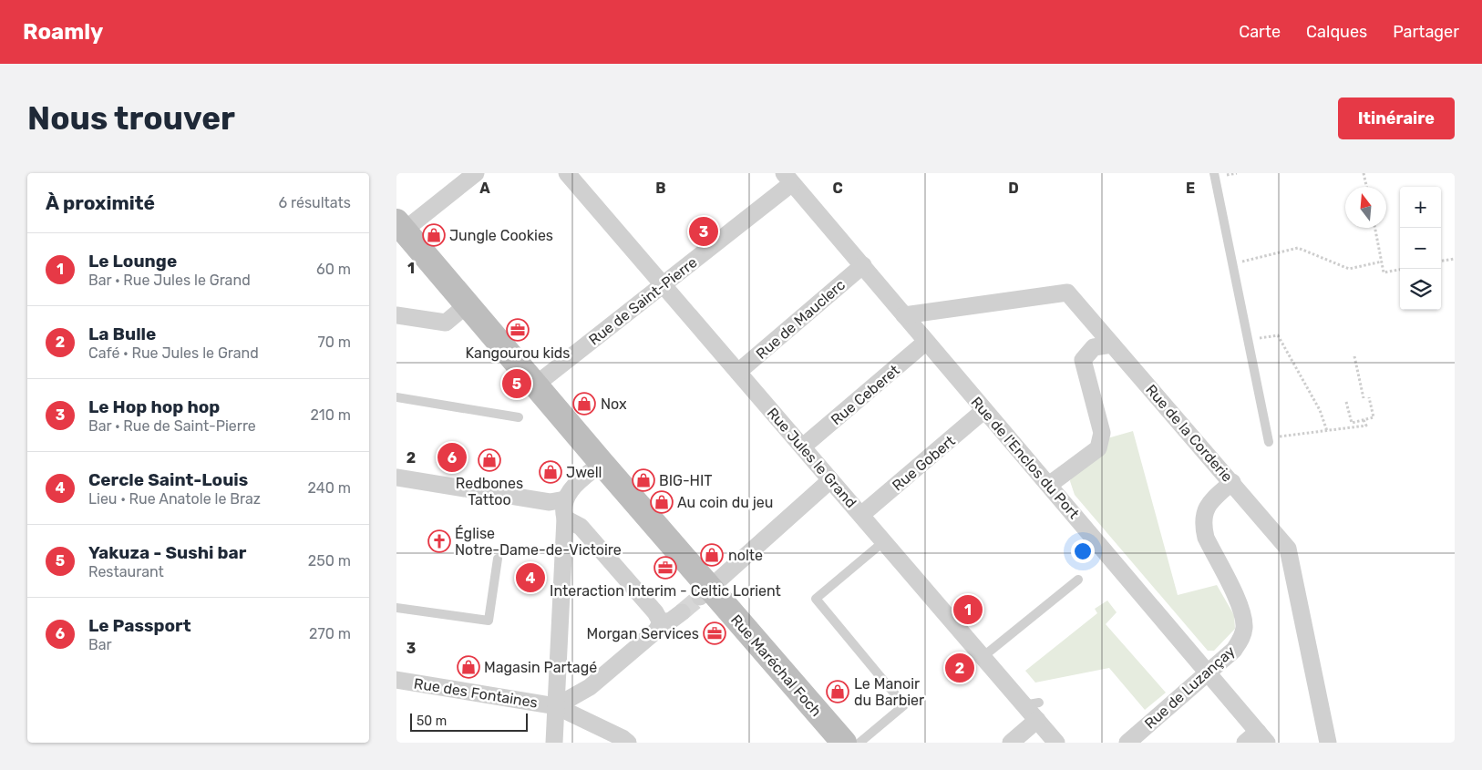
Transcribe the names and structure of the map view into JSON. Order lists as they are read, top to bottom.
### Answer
{
  "streets": {
    "street": [
      "Rue de Saint-Pierre",
      "Rue de Mauclerc",
      "Rue Ceberet",
      "Rue de la Corderie",
      "Rue Jules le Grand",
      "Rue de l'Enclos du Port",
      "Rue Gobert",
      "Rue Maréchal Foch",
      "Rue de Luzançay",
      "Rue des Fontaines"
    ]
  },
  "crossings": [
    ["Rue de Saint-Pierre", "Rue Jules le Grand"],
    ["Rue de Saint-Pierre", "Rue de l'Enclos du Port"],
    ["Rue de Saint-Pierre", "Rue Maréchal Foch"],
    ["Rue de Mauclerc", "Rue Jules le Grand"],
    ["Rue de Mauclerc", "Rue de l'Enclos du Port"],
    ["Rue Ceberet", "Rue Jules le Grand"],
    ["Rue Ceberet", "Rue de l'Enclos du Port"],
    ["Rue de la Corderie", "Rue de l'Enclos du Port"],
    ["Rue de la Corderie", "Rue de Luzançay"],
    ["Rue Jules le Grand", "Rue Gobert"],
    ["Rue de l'Enclos du Port", "Rue Gobert"],
    ["Rue de l'Enclos du Port", "Rue de Luzançay"]
  ],
  "places": {
    "shop": [
      "Jungle Cookies",
      "Nox",
      "Redbones Tattoo",
      "Jwell",
      "BIG-HIT",
      "Au coin du jeu",
      "nolte",
      "Magasin Partagé",
      "Le Manoir du Barbier"
    ],
    "office": ["Kangourou kids", "Interaction Interim - Celtic Lorient", "Morgan Services"],
    "church": ["Église Notre-Dame-de-Victoire"]
  },
  "scale_bar": "50 m",
  "north": "top",
  "page": {
    "header": "Roamly",
    "nav": ["Carte", "Calques", "Partager"],
    "buttons": "Itinéraire",
    "title": "Nous trouver",
    "heading": ["À proximité", "6 résultats"],
    "map_buttons": ["+", "−"],
    "pins": [
      "3",
      "5",
      "6",
      "4",
      "1",
      "2"
    ],
    "list": [
      {
        "mark": "1",
        "name": "Le Lounge",
        "note": "Bar · Rue Jules le Grand",
        "value": "60 m"
      },
      {
        "mark": "2",
        "name": "La Bulle",
        "note": "Café · Rue Jules le Grand",
        "value": "70 m"
      },
      {
        "mark": "3",
        "name": "Le Hop hop hop",
        "note": "Bar · Rue de Saint-Pierre",
        "value": "210 m"
      },
      {
        "mark": "4",
        "name": "Cercle Saint-Louis",
        "note": "Lieu · Rue Anatole le Braz",
        "value": "240 m"
      },
      {
        "mark": "5",
        "name": "Yakuza - Sushi bar",
        "note": "Restaurant",
        "value": "250 m"
      },
      {
        "mark": "6",
        "name": "Le Passport",
        "note": "Bar",
        "value": "270 m"
      }
    ],
    "scale": "50 m"
  },
  "grid": {
    "columns": [
      "A",
      "B",
      "C",
      "D",
      "E"
    ],
    "rows": ["1", "2", "3"]
  }
}
